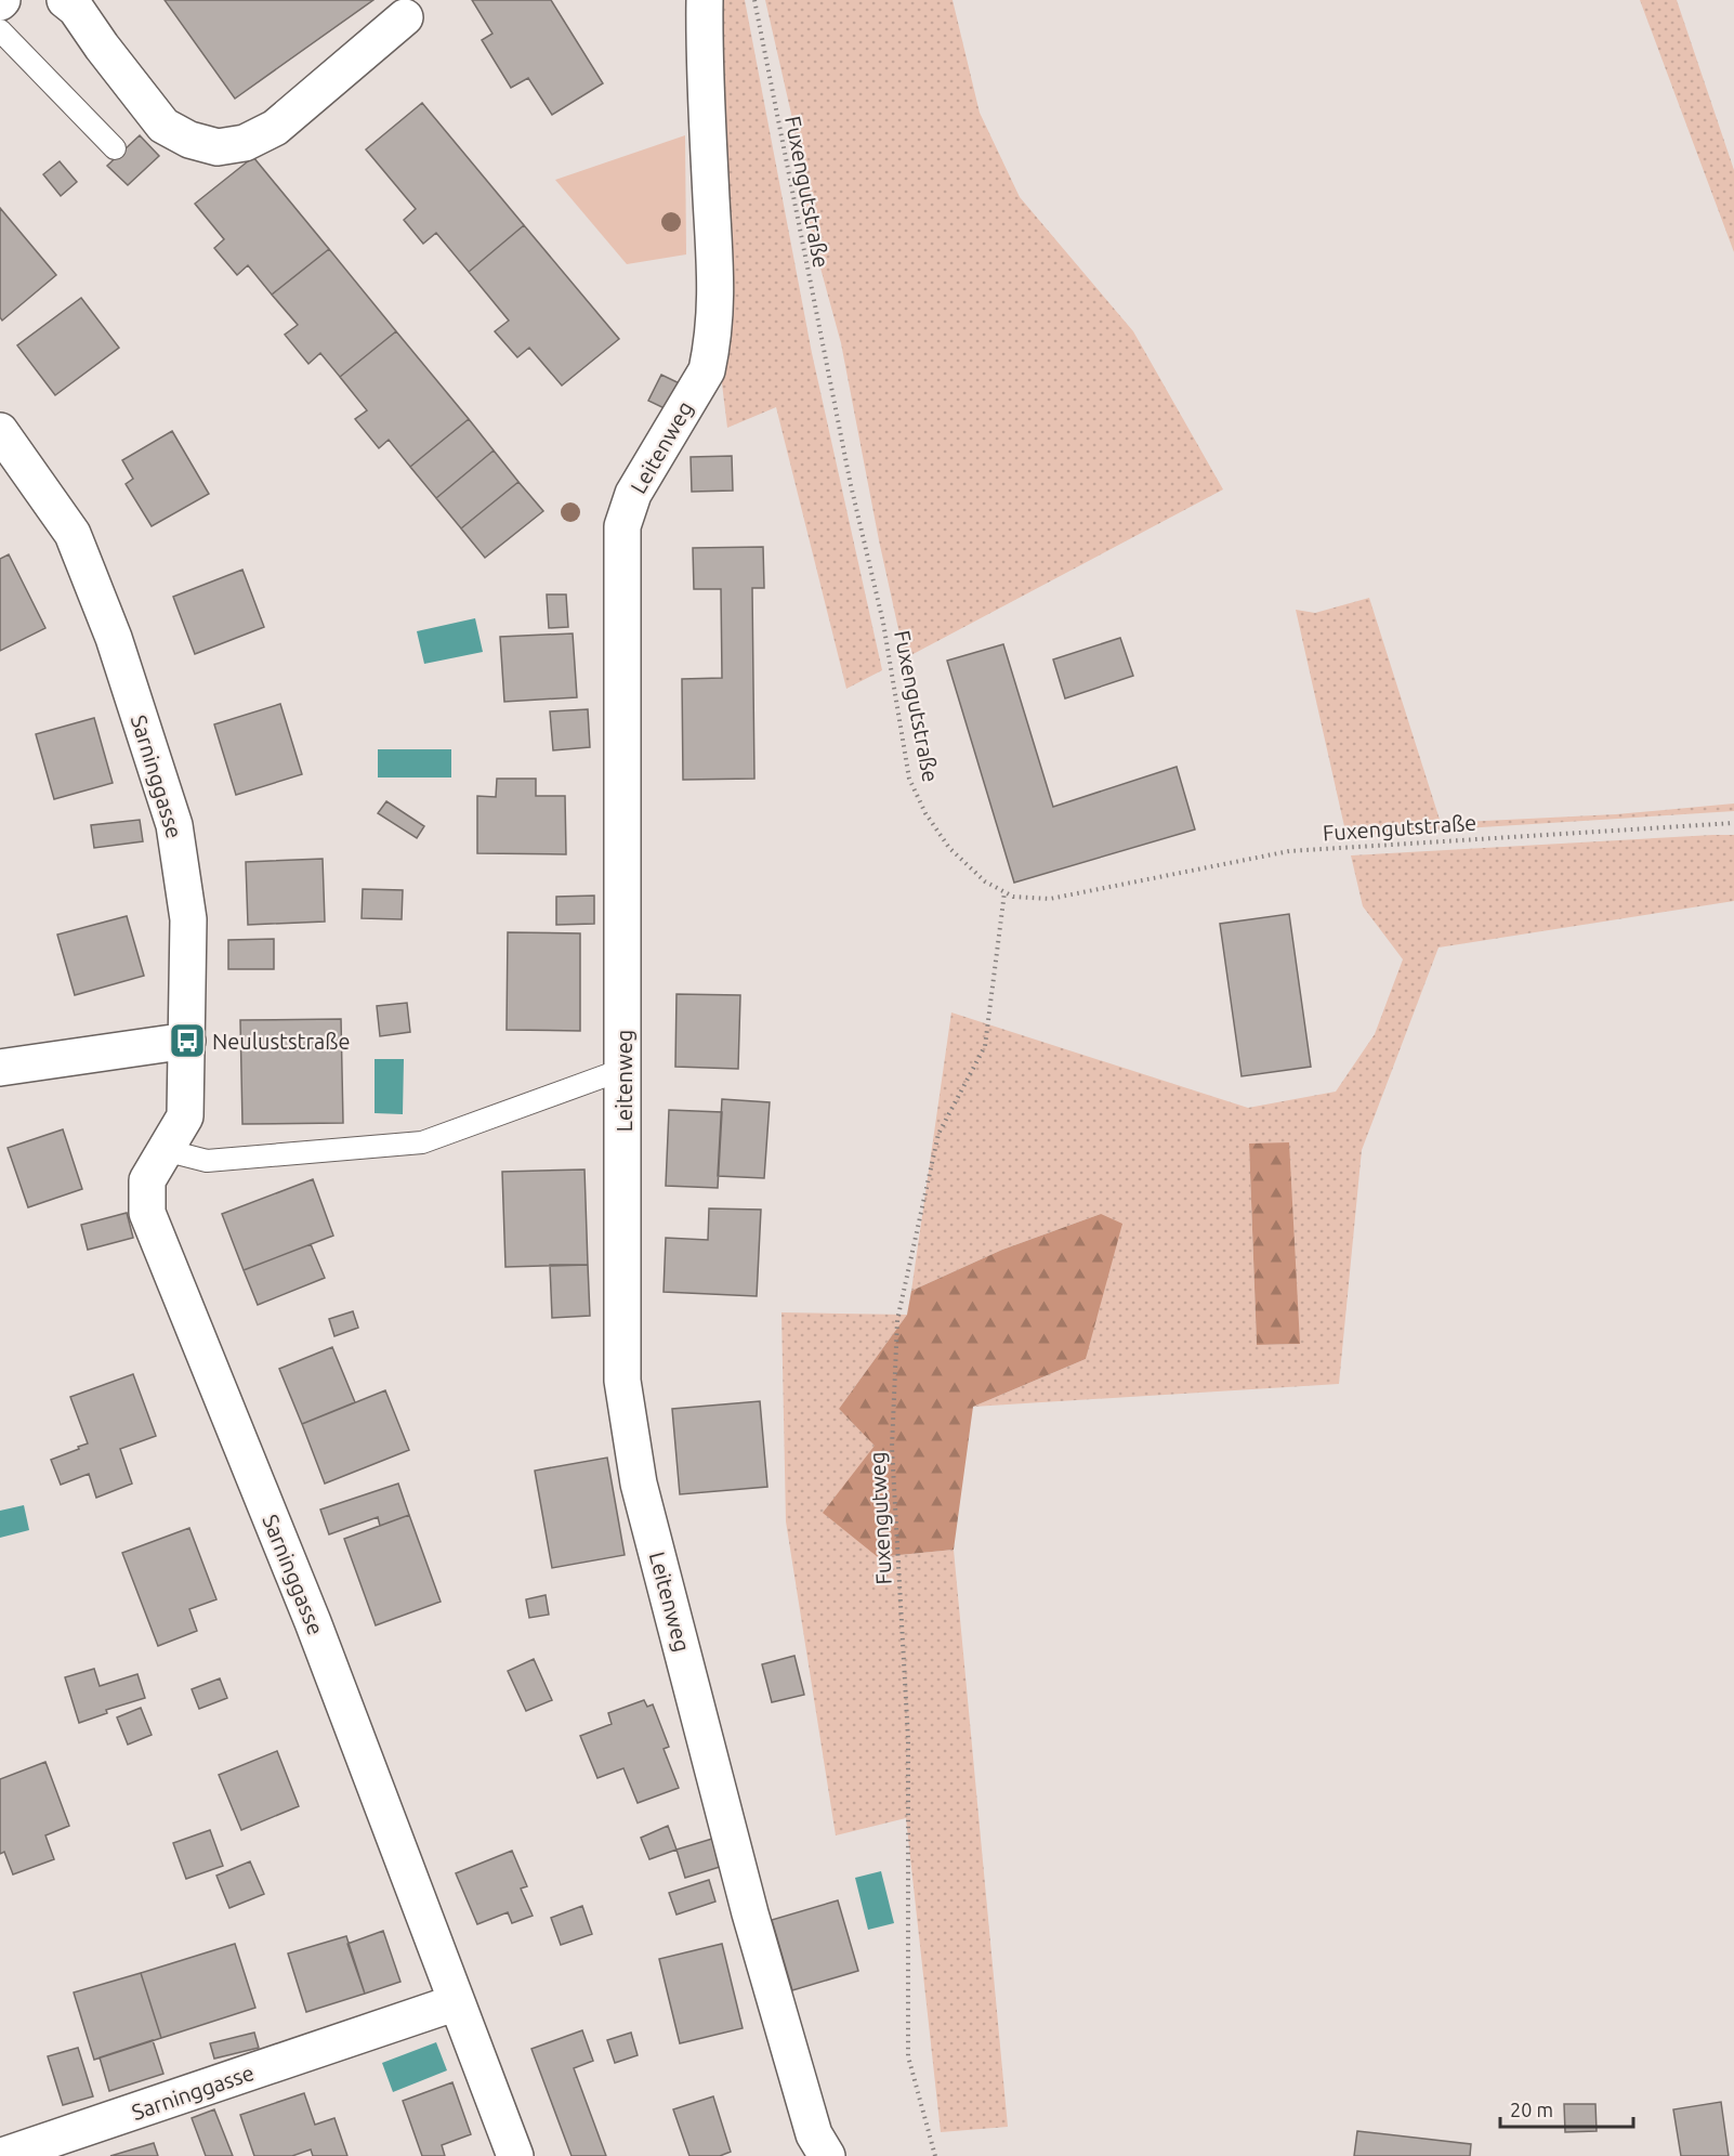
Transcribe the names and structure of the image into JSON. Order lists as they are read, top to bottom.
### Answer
{
  "streets": {
    "street": ["Leitenweg", "Sarninggasse"],
    "path": ["Fuxengutstraße", "Fuxengutweg"]
  },
  "crossings": [
    ["Fuxengutstraße", "Fuxengutweg"]
  ],
  "places": {
    "bus stop": ["Neuluststraße"]
  },
  "scale_bar": "20 m"
}
